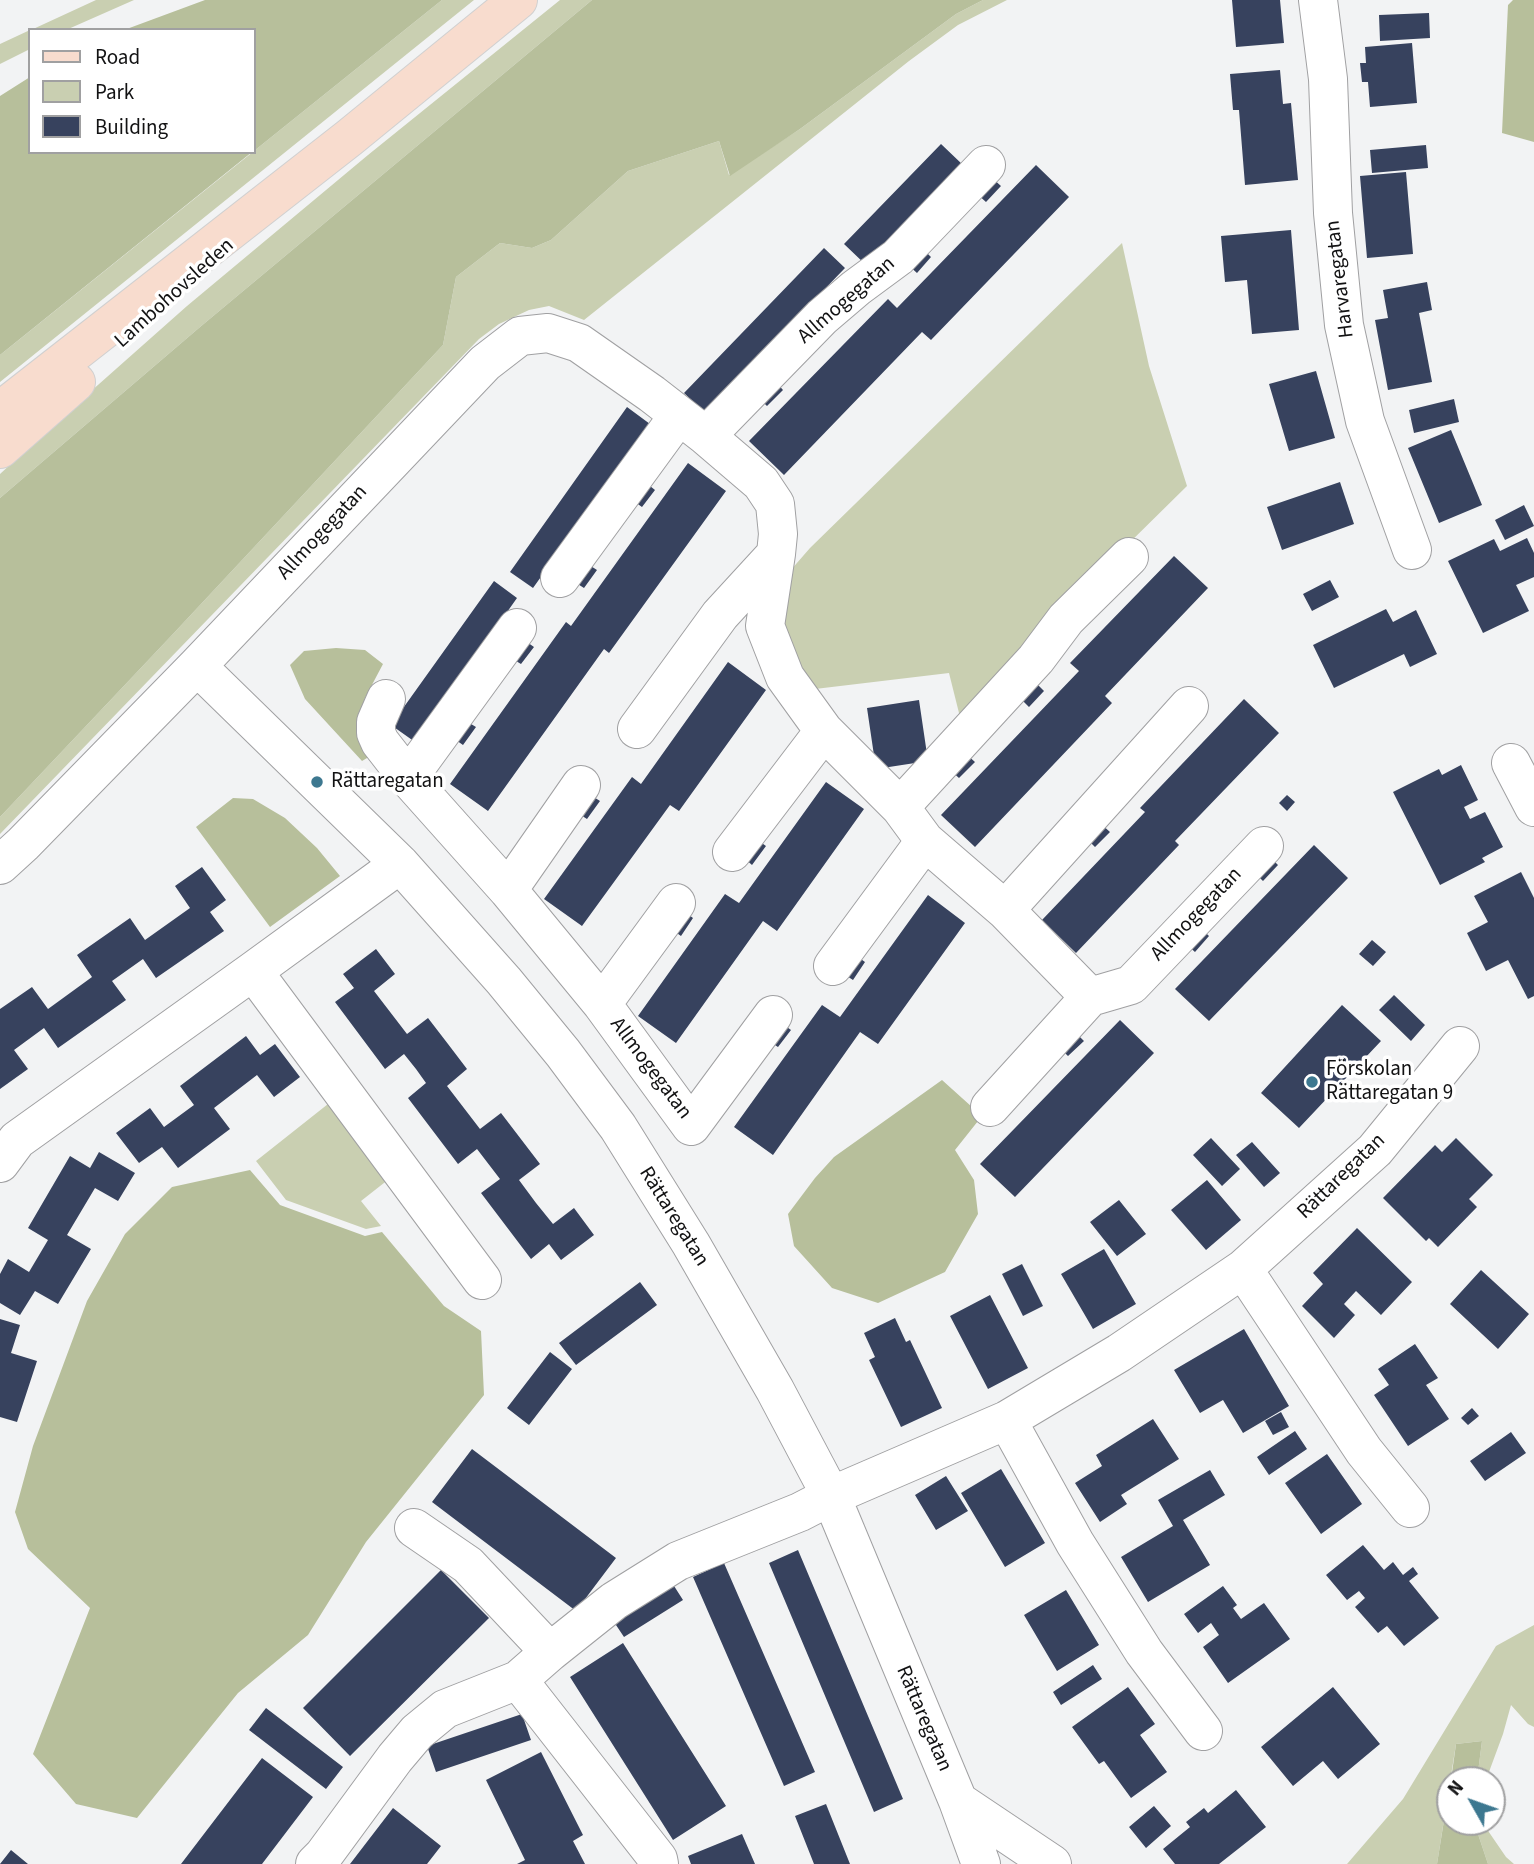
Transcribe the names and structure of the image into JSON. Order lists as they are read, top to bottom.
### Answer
{
  "streets": {
    "main road": ["Lambohovsleden"],
    "street": ["Harvaregatan", "Allmogegatan", "Rättaregatan"]
  },
  "crossings": [
    ["Allmogegatan", "Rättaregatan"]
  ],
  "places": ["Rättaregatan", "Förskolan Rättaregatan 9"],
  "legend": ["Road", "Park", "Building"],
  "north": "top left"
}
